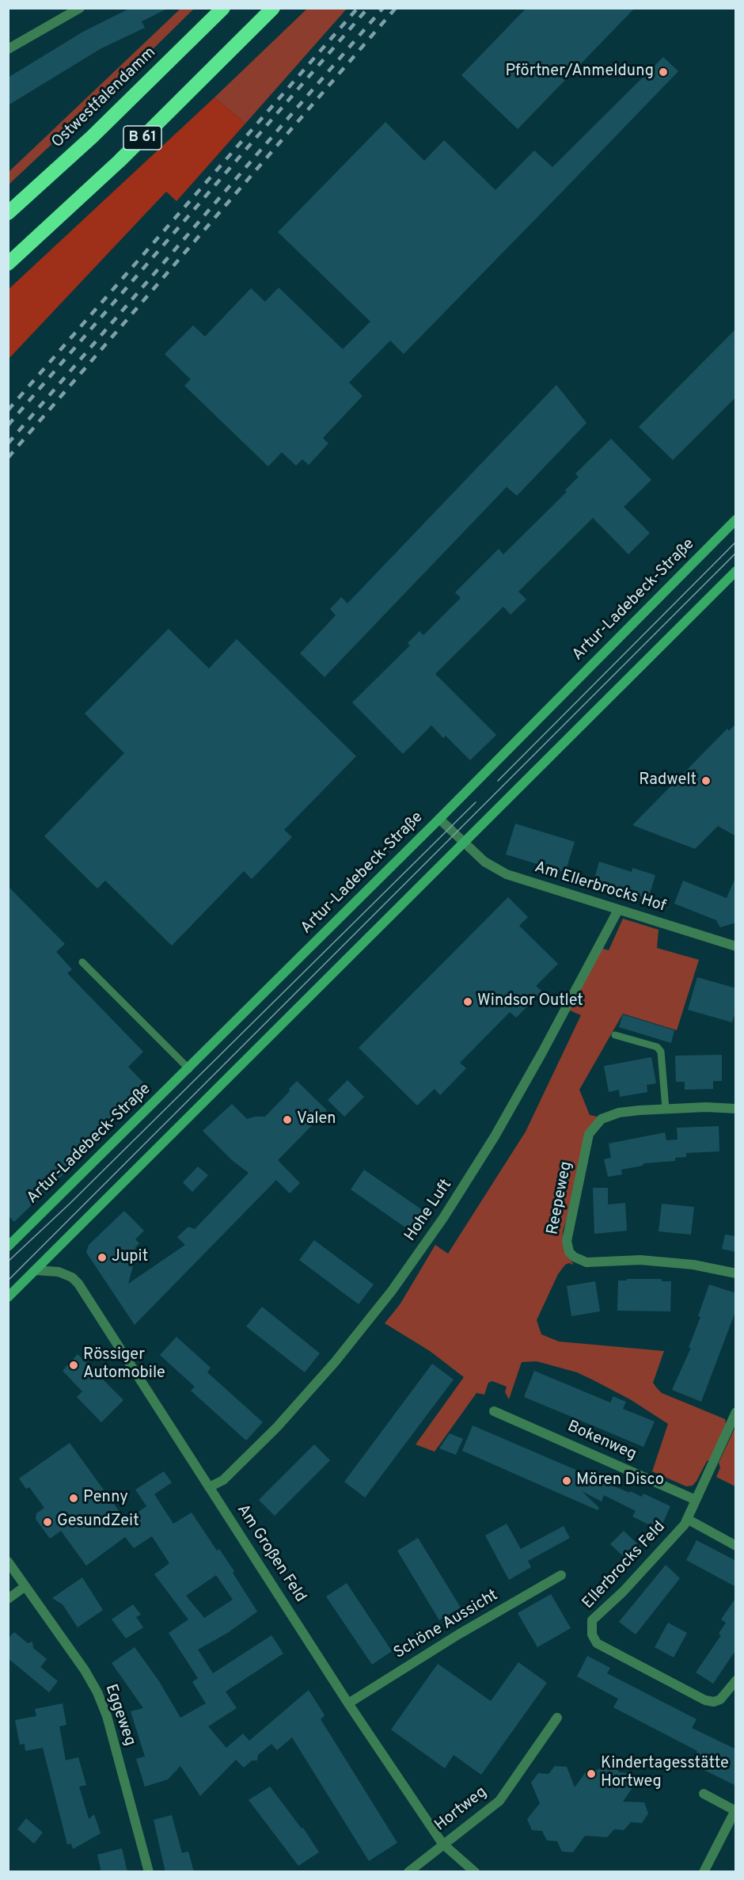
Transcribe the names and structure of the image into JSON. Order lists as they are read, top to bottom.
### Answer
{
  "streets": {
    "highway": ["Ostwestfalendamm", "B 61"],
    "street": [
      "Artur-Ladebeck-Straße",
      "Am Ellerbrocks Hof",
      "Reepeweg",
      "Hohe Luft",
      "Bokenweg",
      "Am Großen Feld",
      "Ellerbrocks Feld",
      "Schöne Aussicht",
      "Eggeweg",
      "Hortweg"
    ]
  },
  "crossings": [
    ["Artur-Ladebeck-Straße", "Am Ellerbrocks Hof"],
    ["Am Ellerbrocks Hof", "Hohe Luft"],
    ["Hohe Luft", "Am Großen Feld"],
    ["Bokenweg", "Ellerbrocks Feld"],
    ["Am Großen Feld", "Schöne Aussicht"],
    ["Am Großen Feld", "Hortweg"]
  ],
  "places": [
    "Pförtner/Anmeldung",
    "Radwelt",
    "Windsor Outlet",
    "Valen",
    "Jupit",
    "Rössiger Automobile",
    "Mören Disco",
    "Penny",
    "GesundZeit",
    "Kindertagesstätte Hortweg"
  ]
}
